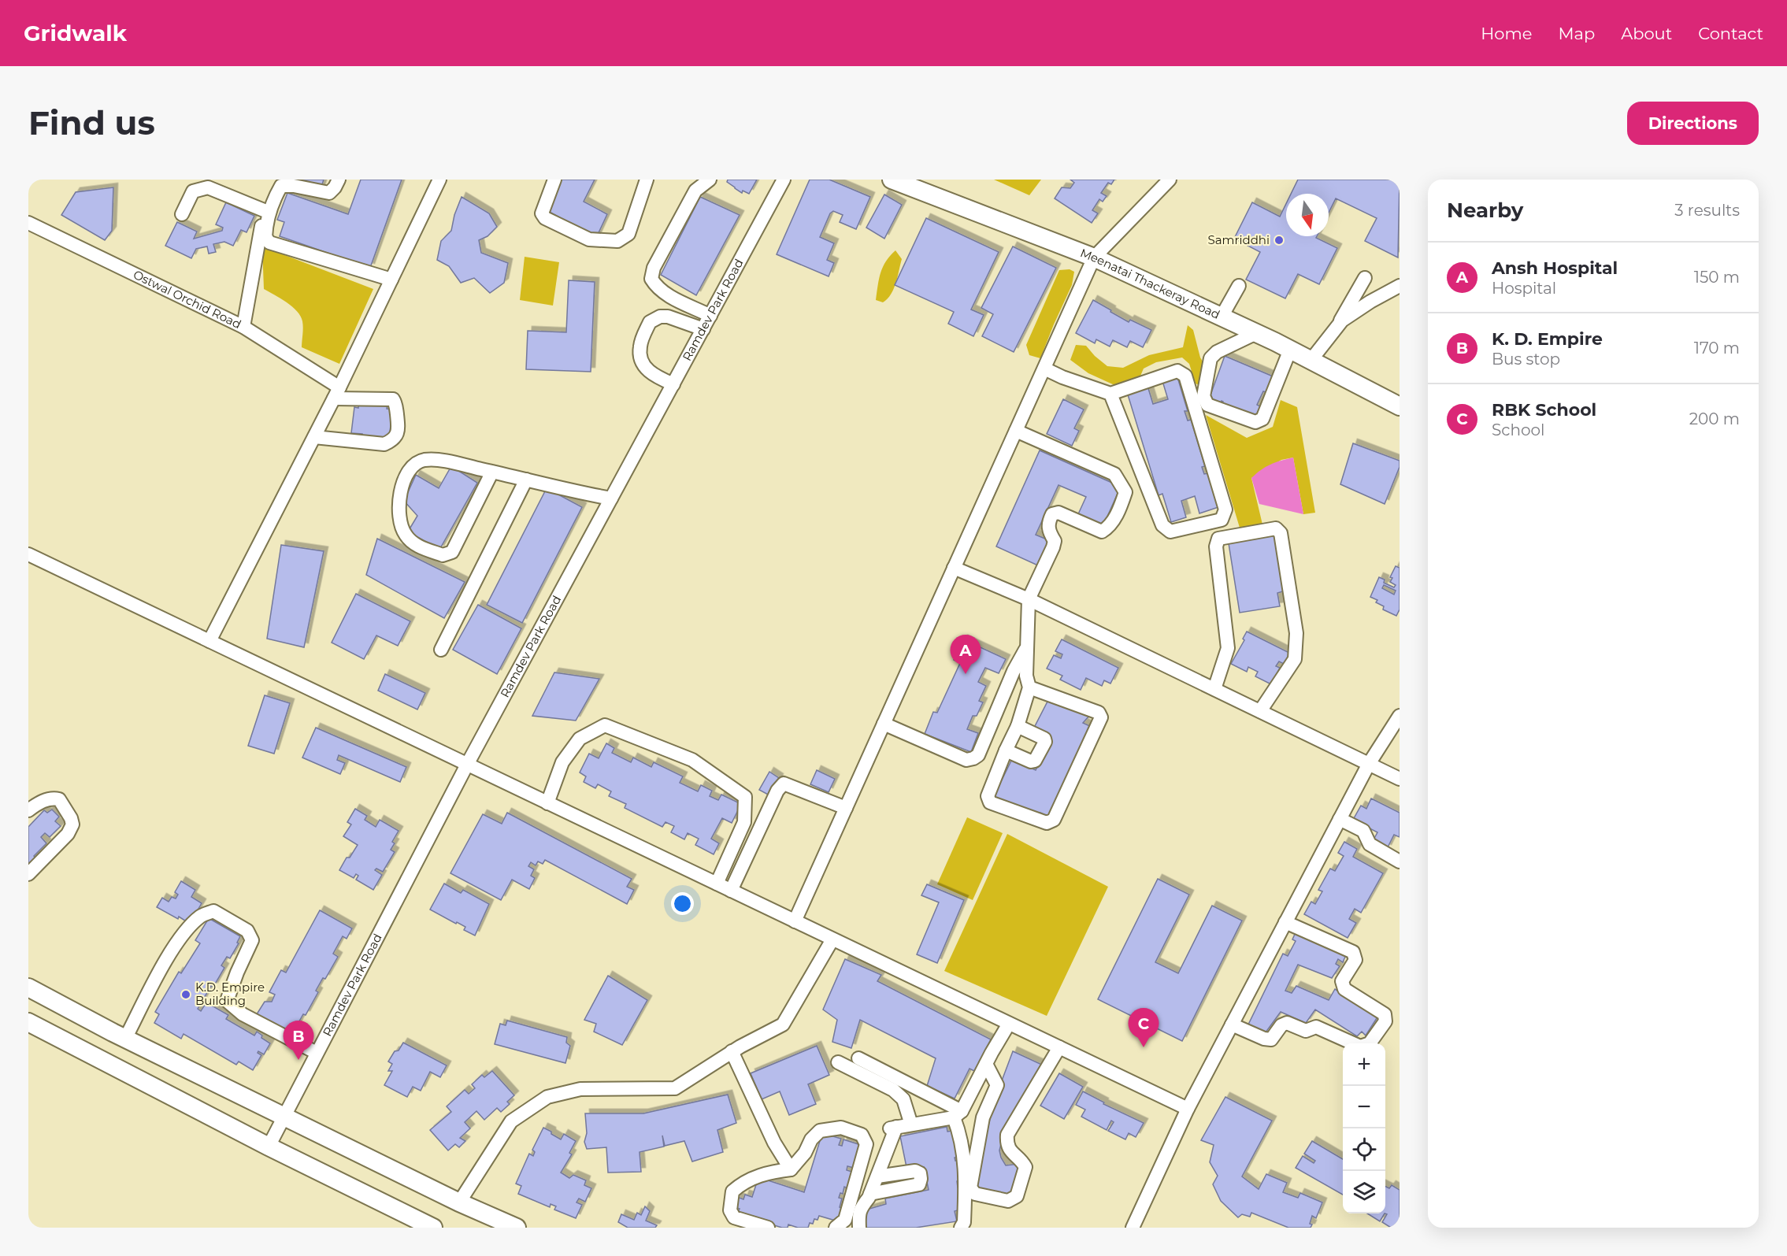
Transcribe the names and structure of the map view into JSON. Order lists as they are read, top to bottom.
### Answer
{
  "streets": {
    "main road": ["Meenatai Thackeray Road"],
    "street": ["Ostwal Orchid Road", "Ramdev Park Road"]
  },
  "places": ["Samriddhi", "K.D. Empire Building"],
  "north": "bottom",
  "page": {
    "header": "Gridwalk",
    "nav": [
      "Home",
      "Map",
      "About",
      "Contact"
    ],
    "buttons": "Directions",
    "title": "Find us",
    "heading": ["Nearby", "3 results"],
    "list": [
      {
        "mark": "A",
        "name": "Ansh Hospital",
        "note": "Hospital",
        "value": "150 m"
      },
      {
        "mark": "B",
        "name": "K. D. Empire",
        "note": "Bus stop",
        "value": "170 m"
      },
      {
        "mark": "C",
        "name": "RBK School",
        "note": "School",
        "value": "200 m"
      }
    ],
    "pins": ["A", "C", "B"],
    "map_buttons": ["+", "−"]
  }
}
